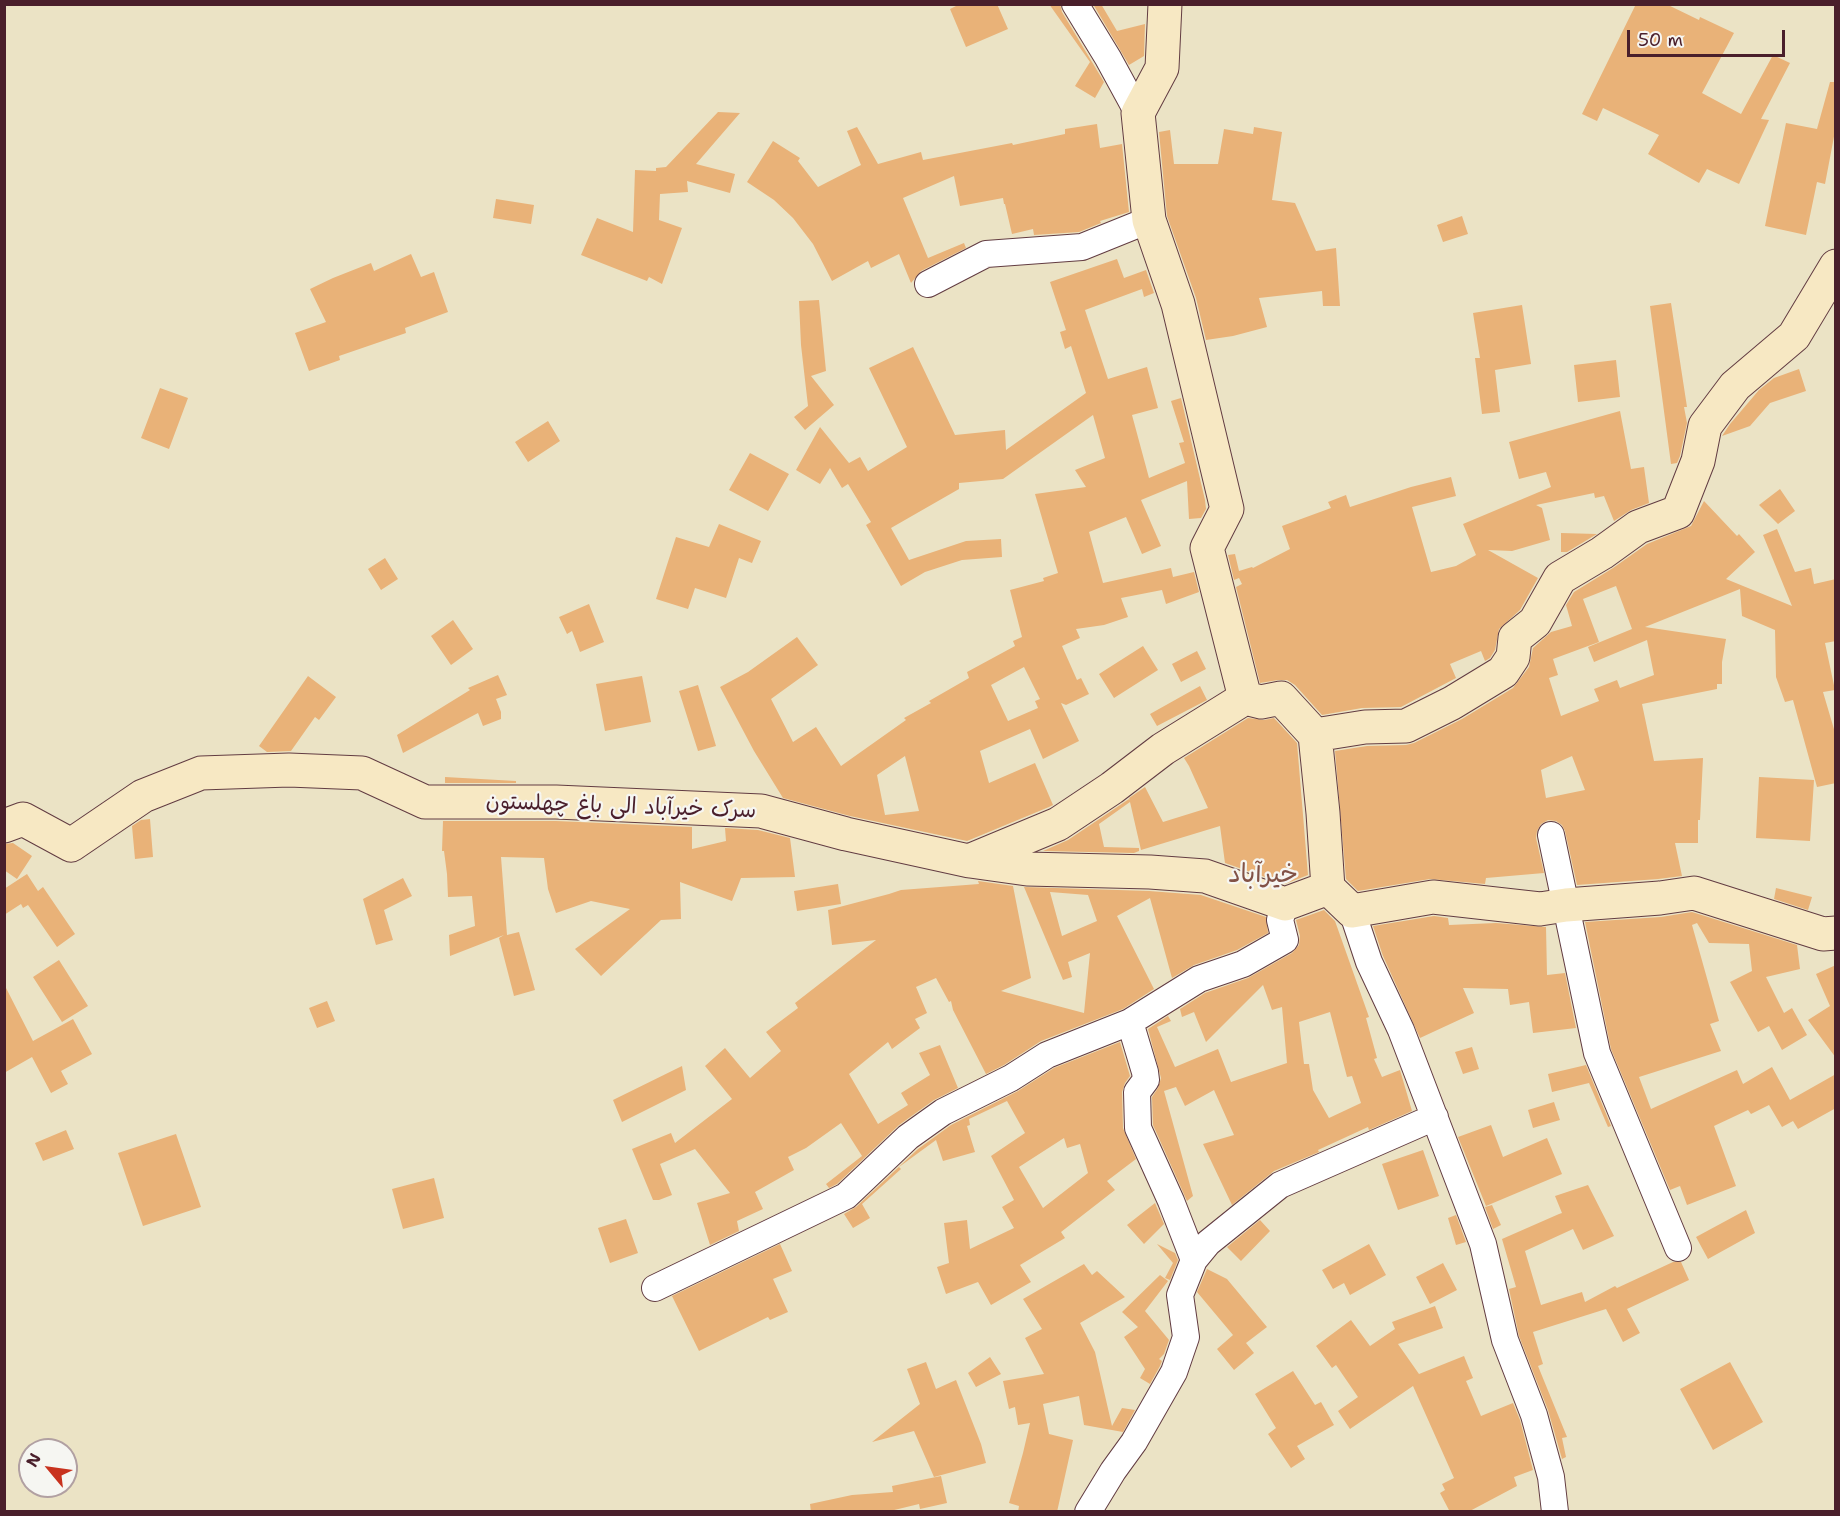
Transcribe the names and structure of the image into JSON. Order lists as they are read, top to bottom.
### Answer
{
  "streets": {
    "street": ["سرک خیرآباد الی باغ چهلستون"]
  },
  "districts": ["خیرآباد"],
  "scale_bar": "50 m",
  "north": "top left"
}
